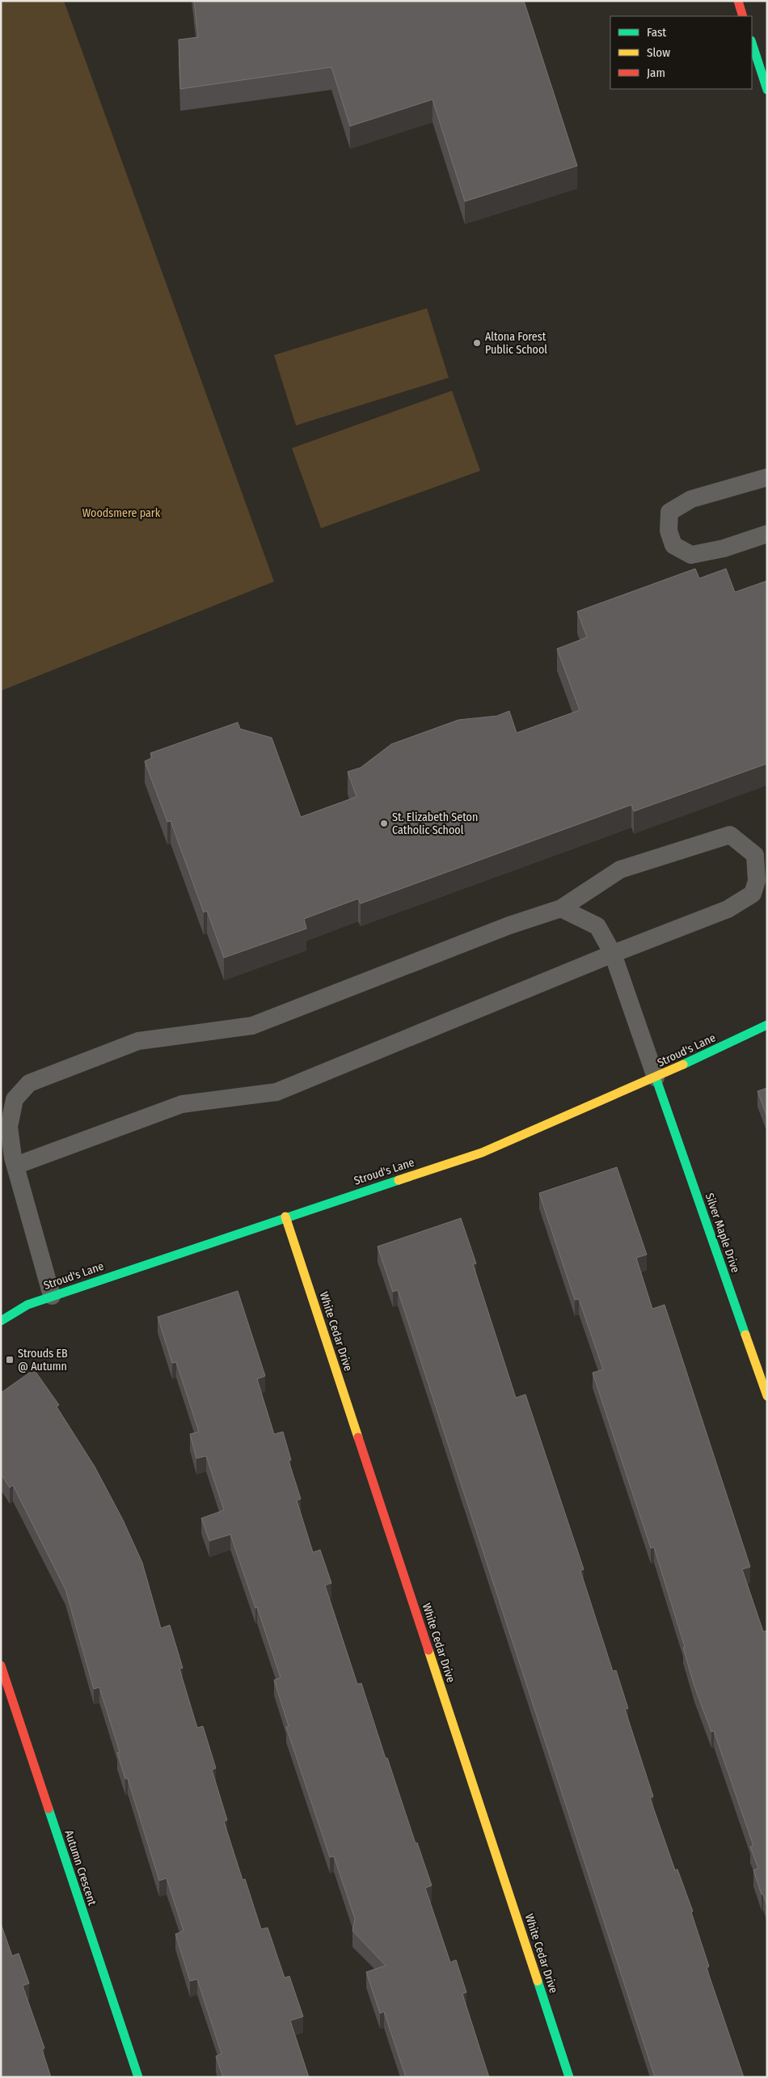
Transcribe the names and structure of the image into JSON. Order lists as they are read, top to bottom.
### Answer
{
  "streets": {
    "street": [
      "Stroud's Lane",
      "Silver Maple Drive",
      "White Cedar Drive",
      "Autumn Crescent"
    ]
  },
  "crossings": [
    ["Stroud's Lane", "Silver Maple Drive"],
    ["Stroud's Lane", "White Cedar Drive"]
  ],
  "parks": ["Woodsmere park"],
  "places": {
    "other": ["Altona Forest Public School", "St. Elizabeth Seton Catholic School"],
    "transit": ["Strouds EB @ Autumn"]
  },
  "legend": ["Fast", "Slow", "Jam"]
}
